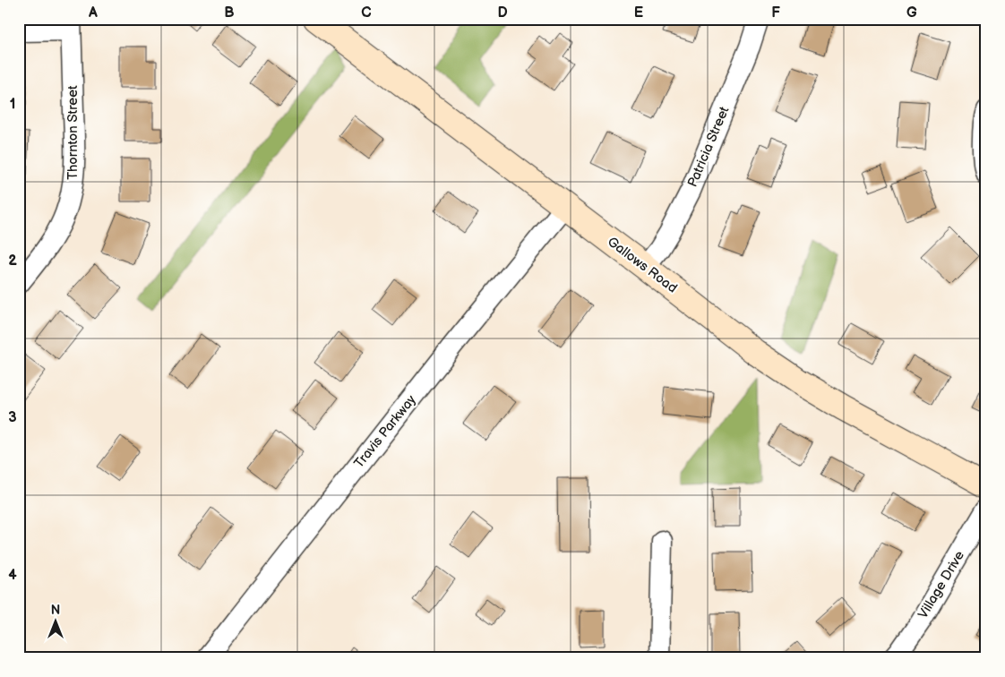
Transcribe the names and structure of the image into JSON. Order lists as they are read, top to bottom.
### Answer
{
  "streets": {
    "main road": ["Gallows Road"],
    "street": [
      "Thornton Street",
      "Patricia Street",
      "Travis Parkway",
      "Village Drive"
    ]
  },
  "crossings": [
    ["Patricia Street", "Gallows Road"],
    ["Gallows Road", "Travis Parkway"]
  ],
  "north": "top",
  "grid": {
    "columns": [
      "A",
      "B",
      "C",
      "D",
      "E",
      "F",
      "G"
    ],
    "rows": [
      "1",
      "2",
      "3",
      "4"
    ]
  }
}
